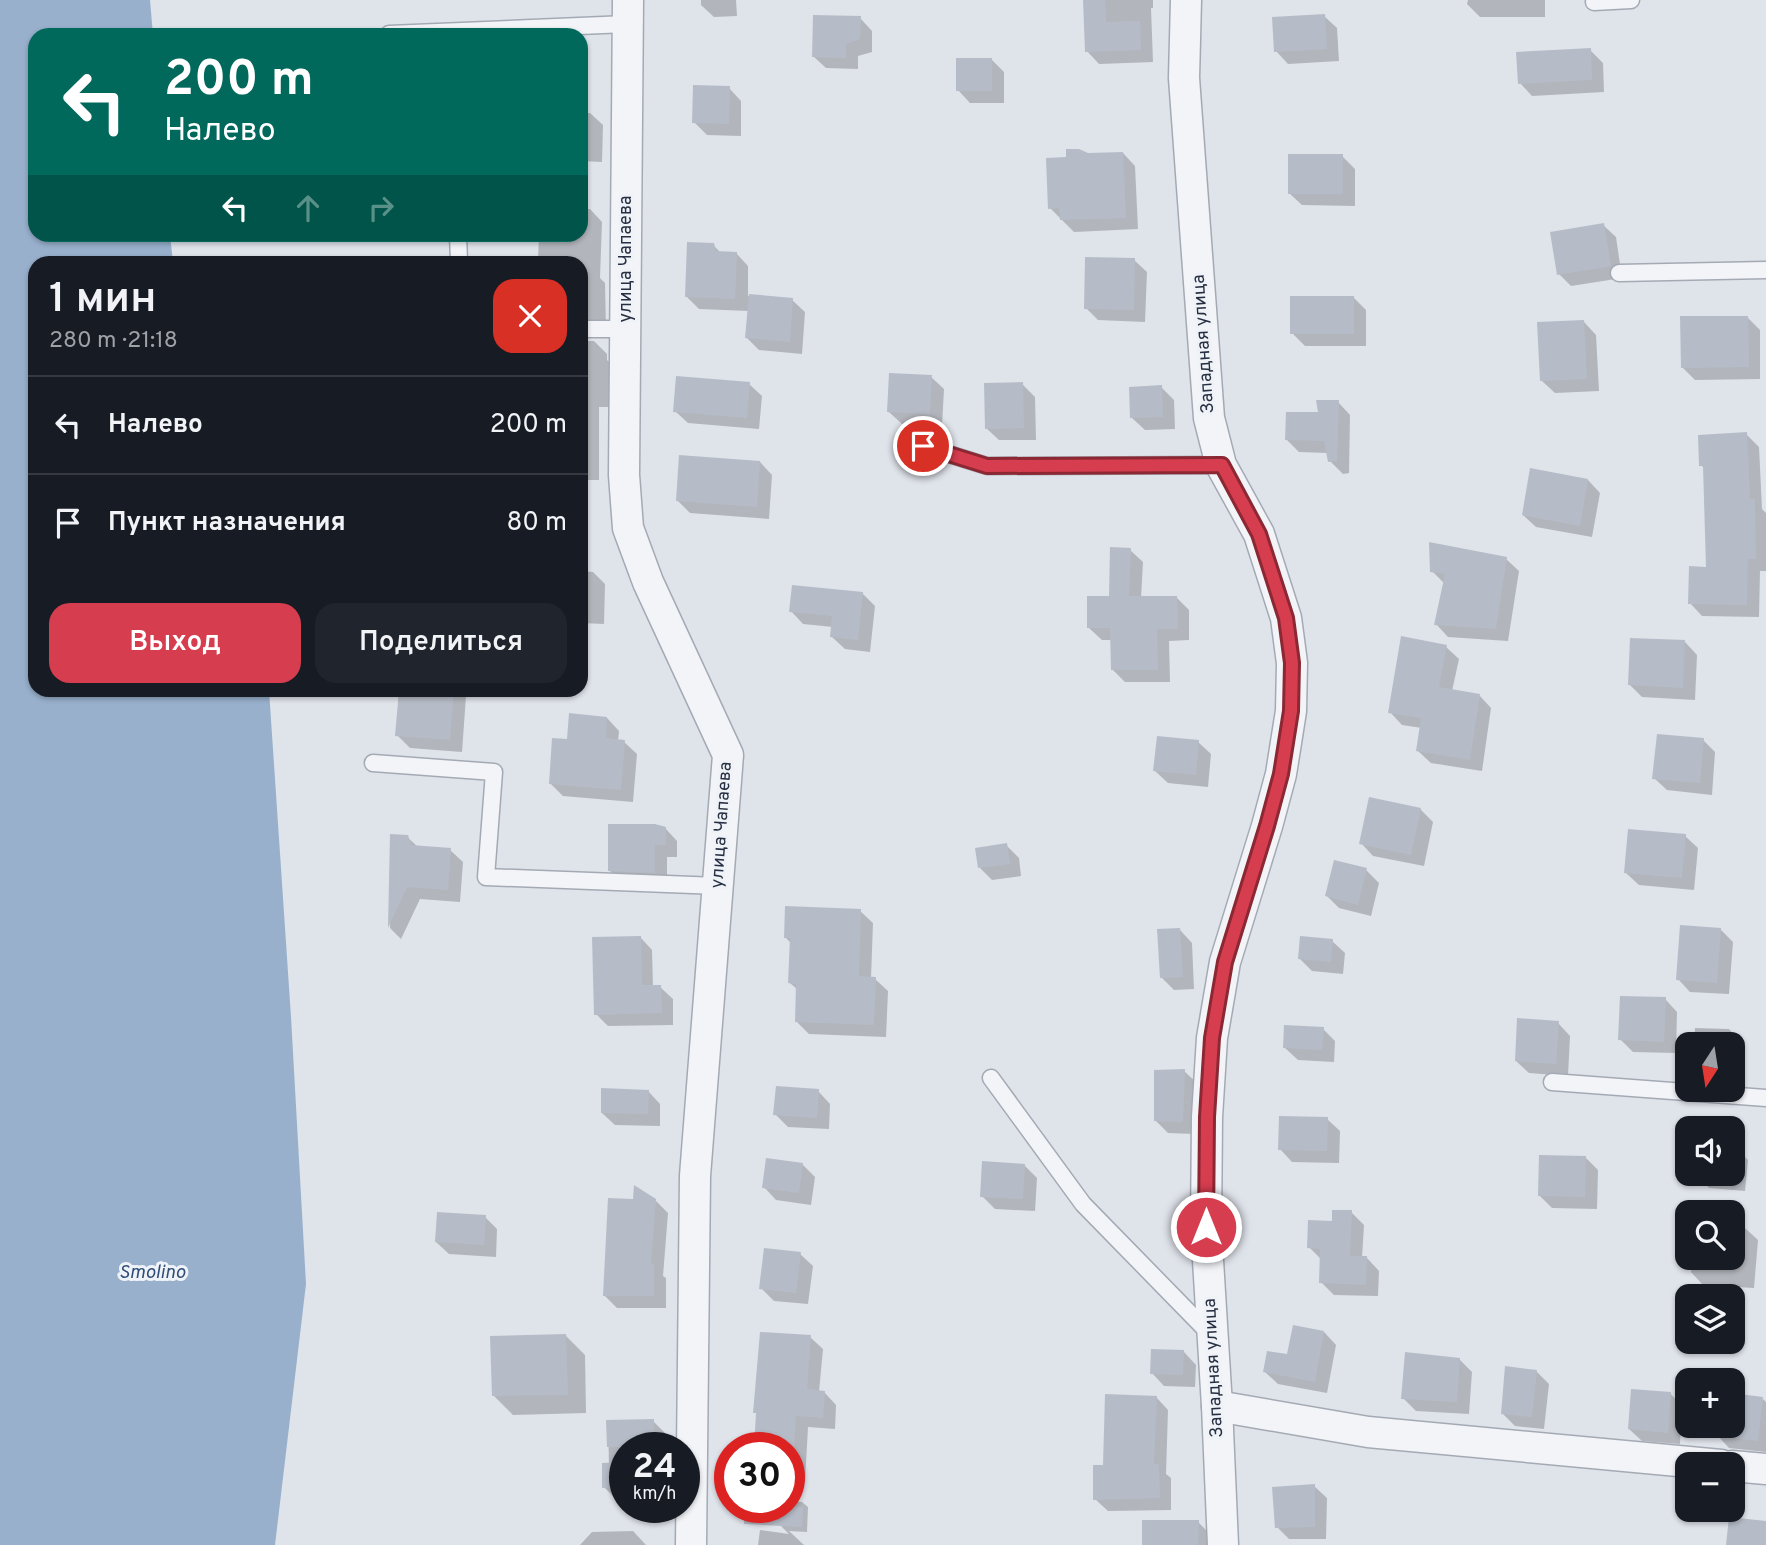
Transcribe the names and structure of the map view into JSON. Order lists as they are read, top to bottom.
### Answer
{
  "streets": {
    "street": ["улица Чапаева", "Западная улица"]
  },
  "water": ["Smolino"],
  "north": "bottom",
  "page": {
    "turn": ["200 m", "Налево"],
    "heading": ["1 мин", "280 m · 21:18"],
    "list": [
      {
        "name": "Налево",
        "value": "200 m"
      },
      {
        "name": "Пункт назначения",
        "value": "80 m"
      }
    ],
    "buttons": ["Выход", "Поделиться"],
    "map_buttons": ["+", "−"],
    "speed": "24 km/h",
    "limit": "30"
  }
}
